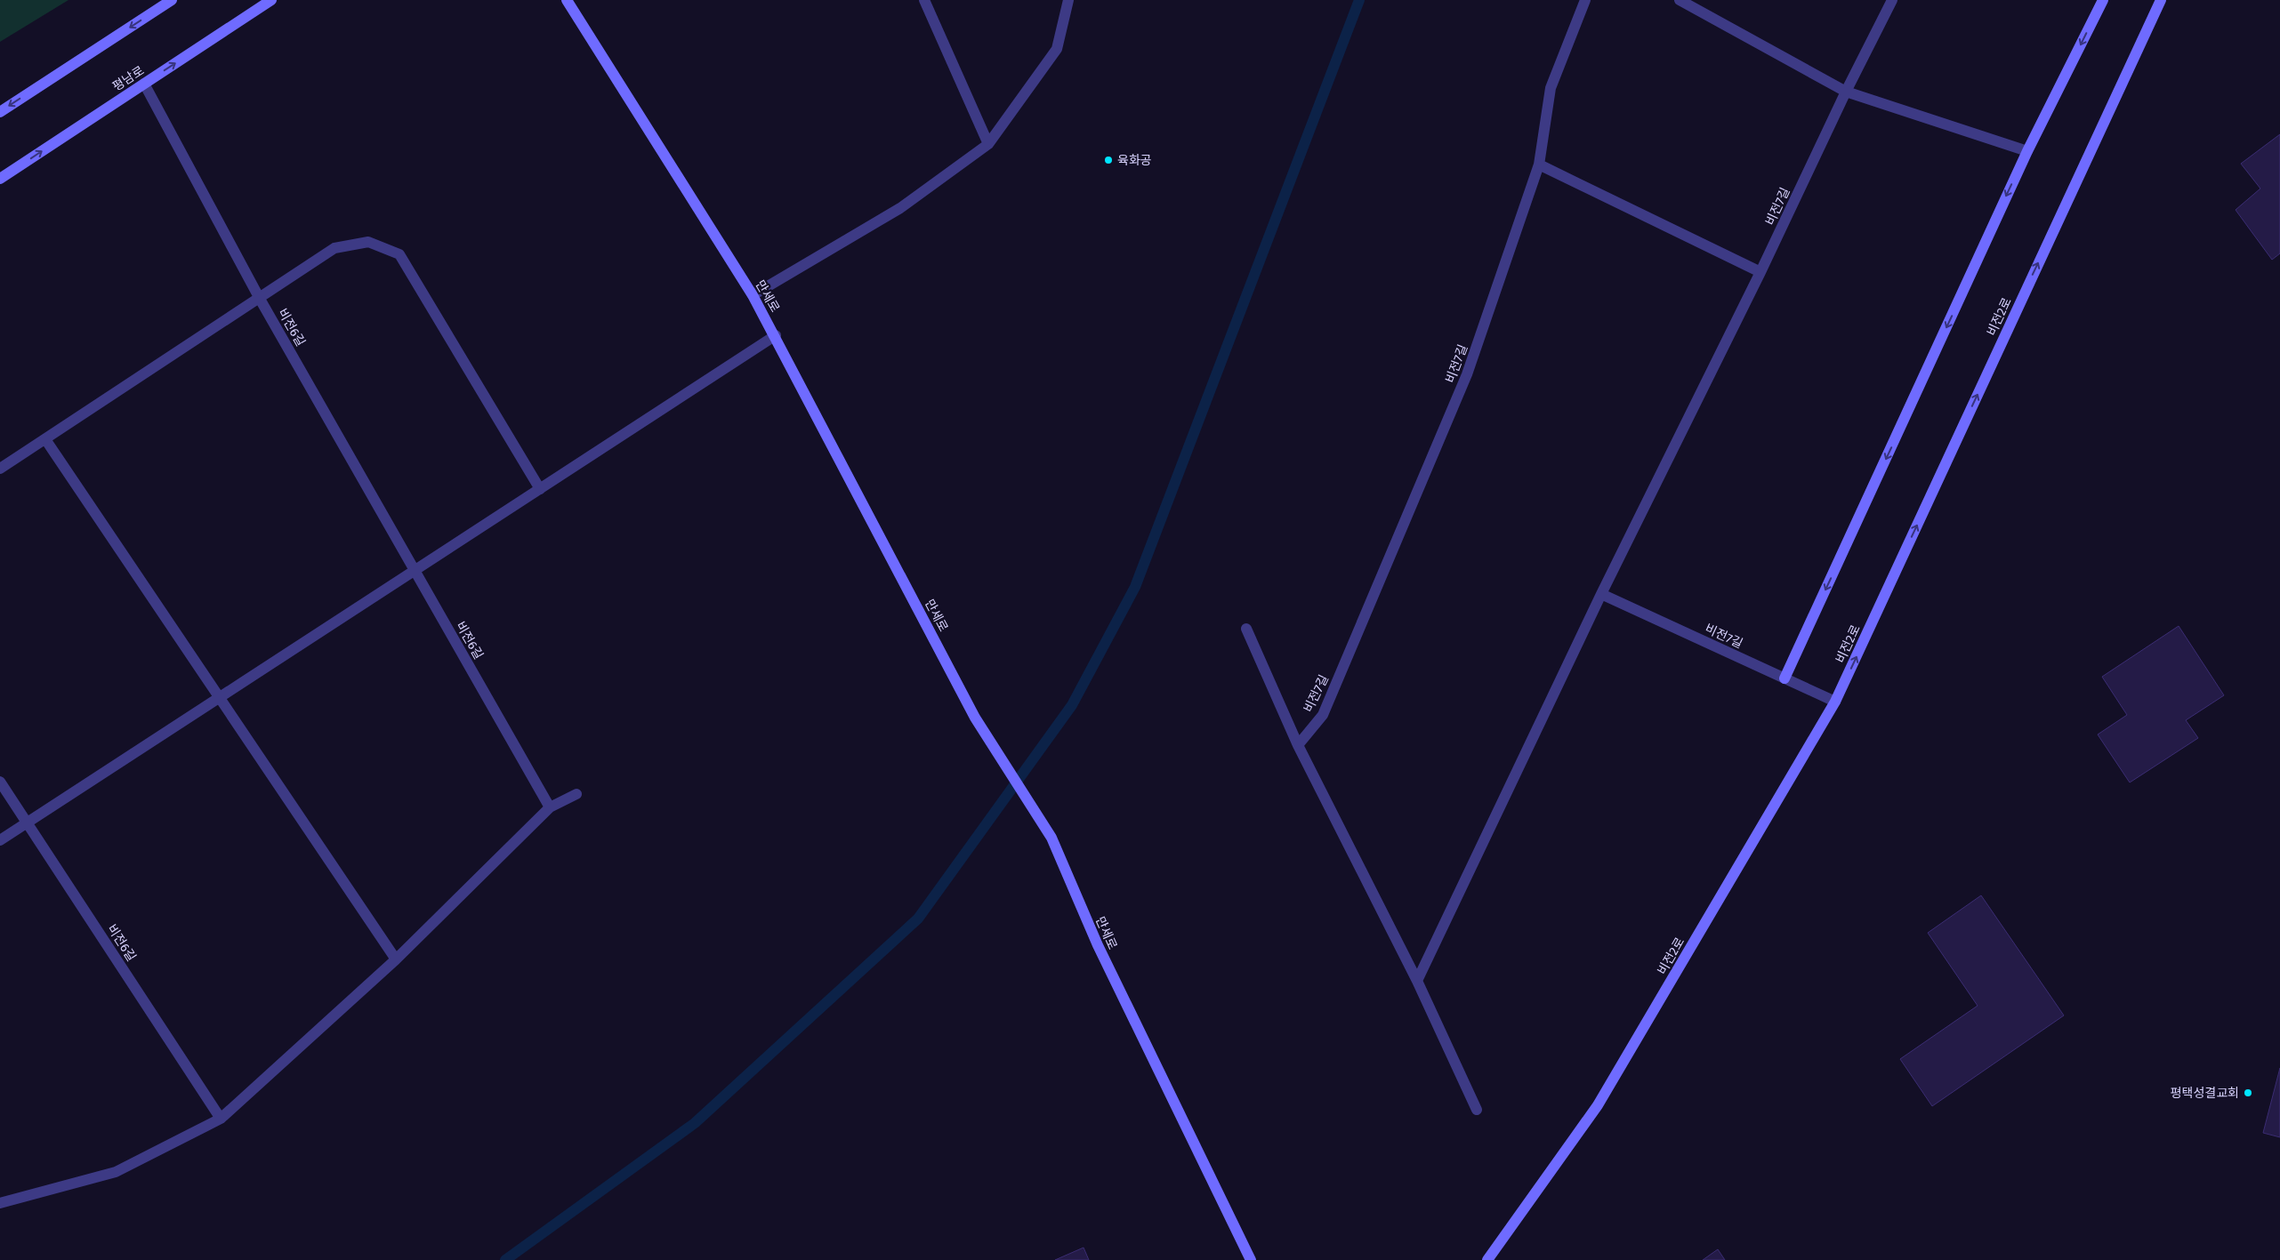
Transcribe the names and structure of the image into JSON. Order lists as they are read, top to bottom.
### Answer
{
  "streets": {
    "street": [
      "평남로",
      "비전7길",
      "만세로",
      "비전2로",
      "비전6길"
    ]
  },
  "crossings": [
    ["평남로", "비전6길"],
    ["비전7길", "비전2로"]
  ],
  "places": ["육화공", "평택성결교회"]
}
